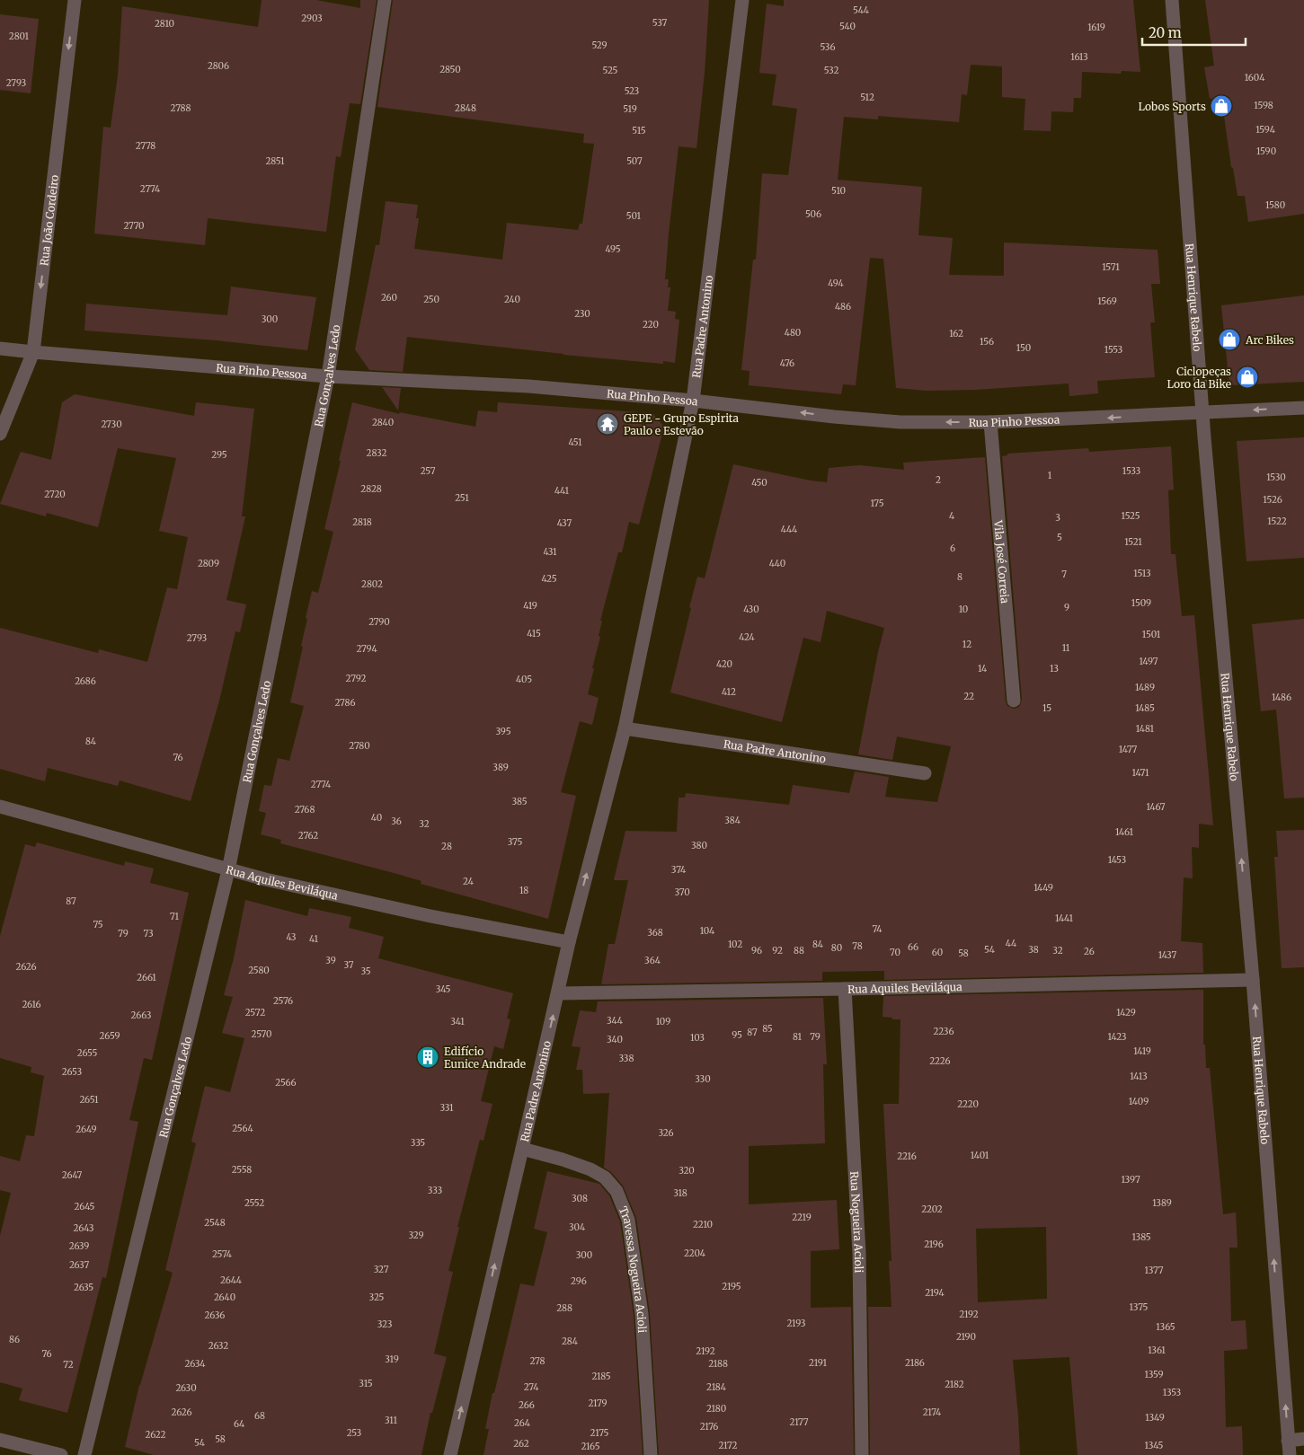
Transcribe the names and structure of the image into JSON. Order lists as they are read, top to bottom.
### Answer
{
  "streets": {
    "street": [
      "Rua João Cordeiro",
      "Rua Henrique Rabelo",
      "Rua Padre Antonino",
      "Rua Pinho Pessoa",
      "Rua Gonçalves Ledo",
      "Vila José Correia",
      "Rua Aquiles Beviláqua",
      "Rua Nogueira Acioli",
      "Travessa Nogueira Acioli"
    ]
  },
  "crossings": [
    ["Rua João Cordeiro", "Rua Pinho Pessoa"],
    ["Rua Henrique Rabelo", "Rua Pinho Pessoa"],
    ["Rua Henrique Rabelo", "Rua Aquiles Beviláqua"],
    ["Rua Padre Antonino", "Rua Pinho Pessoa"],
    ["Rua Padre Antonino", "Rua Aquiles Beviláqua"],
    ["Rua Padre Antonino", "Travessa Nogueira Acioli"],
    ["Rua Pinho Pessoa", "Rua Gonçalves Ledo"],
    ["Rua Pinho Pessoa", "Vila José Correia"],
    ["Rua Gonçalves Ledo", "Rua Aquiles Beviláqua"],
    ["Rua Aquiles Beviláqua", "Rua Nogueira Acioli"]
  ],
  "one_way": [
    "Rua João Cordeiro",
    "Rua Henrique Rabelo",
    "Rua Padre Antonino",
    "Rua Pinho Pessoa"
  ],
  "places": {
    "shop": ["Lobos Sports", "Arc Bikes", "Ciclopeças Loro da Bike"],
    "temple": ["GEPE - Grupo Espirita Paulo e Estevão"],
    "building": ["Edifício Eunice Andrade"]
  },
  "house_numbers": [
    "544",
    "2903",
    "537",
    "2810",
    "540",
    "1619",
    "2801",
    "529",
    "536",
    "1613",
    "2806",
    "2850",
    "525",
    "532",
    "1604",
    "2793",
    "523",
    "512",
    "1598",
    "2788",
    "2848",
    "519",
    "1594",
    "515",
    "2778",
    "1590",
    "2851",
    "507",
    "2774",
    "510",
    "1580",
    "506",
    "501",
    "2770",
    "495",
    "1571",
    "494",
    "260",
    "250",
    "240",
    "1569",
    "486",
    "230",
    "300",
    "220",
    "480",
    "162",
    "156",
    "150",
    "1553",
    "476",
    "2840",
    "2730",
    "451",
    "2832",
    "295",
    "257",
    "1533",
    "1",
    "1530",
    "2",
    "450",
    "2828",
    "441",
    "2720",
    "251",
    "1526",
    "175",
    "4",
    "1525",
    "3",
    "1522",
    "2818",
    "437",
    "444",
    "5",
    "1521",
    "6",
    "431",
    "2809",
    "440",
    "1513",
    "7",
    "8",
    "425",
    "2802",
    "1509",
    "419",
    "9",
    "430",
    "10",
    "2790",
    "415",
    "1501",
    "424",
    "2793",
    "12",
    "11",
    "2794",
    "1497",
    "420",
    "14",
    "13",
    "2792",
    "405",
    "2686",
    "1489",
    "412",
    "22",
    "1486",
    "2786",
    "15",
    "1485",
    "1481",
    "395",
    "84",
    "2780",
    "1477",
    "76",
    "389",
    "1471",
    "2774",
    "385",
    "1467",
    "2768",
    "40",
    "384",
    "36",
    "32",
    "1461",
    "2762",
    "375",
    "380",
    "28",
    "1453",
    "374",
    "24",
    "1449",
    "18",
    "370",
    "87",
    "71",
    "1441",
    "75",
    "74",
    "104",
    "368",
    "79",
    "73",
    "43",
    "41",
    "44",
    "102",
    "84",
    "78",
    "66",
    "80",
    "54",
    "38",
    "96",
    "92",
    "88",
    "32",
    "26",
    "70",
    "60",
    "58",
    "1437",
    "39",
    "364",
    "37",
    "2626",
    "2580",
    "35",
    "2661",
    "345",
    "2576",
    "2616",
    "2572",
    "1429",
    "2663",
    "344",
    "341",
    "109",
    "85",
    "2236",
    "87",
    "2570",
    "95",
    "2659",
    "81",
    "79",
    "1423",
    "103",
    "340",
    "1419",
    "2655",
    "338",
    "2226",
    "2653",
    "1413",
    "330",
    "2566",
    "2651",
    "1409",
    "2220",
    "331",
    "2564",
    "2649",
    "326",
    "335",
    "1401",
    "2216",
    "2558",
    "320",
    "2647",
    "1397",
    "333",
    "318",
    "308",
    "2552",
    "1389",
    "2645",
    "2202",
    "2219",
    "2548",
    "2210",
    "304",
    "2643",
    "329",
    "1385",
    "2196",
    "2639",
    "2204",
    "2574",
    "300",
    "2637",
    "327",
    "1377",
    "2644",
    "296",
    "2195",
    "2635",
    "2194",
    "2640",
    "325",
    "1375",
    "288",
    "2192",
    "2636",
    "2193",
    "323",
    "1365",
    "2190",
    "86",
    "284",
    "2632",
    "1361",
    "2192",
    "76",
    "319",
    "278",
    "2191",
    "2186",
    "2634",
    "2188",
    "72",
    "1359",
    "2185",
    "315",
    "2182",
    "274",
    "2184",
    "2630",
    "1353",
    "2179",
    "266",
    "2180",
    "2626",
    "2174",
    "68",
    "1349",
    "311",
    "2177",
    "264",
    "64",
    "2176",
    "253",
    "2175",
    "2622",
    "58",
    "54",
    "262",
    "2172",
    "1345",
    "2165"
  ],
  "scale_bar": "20 m"
}
